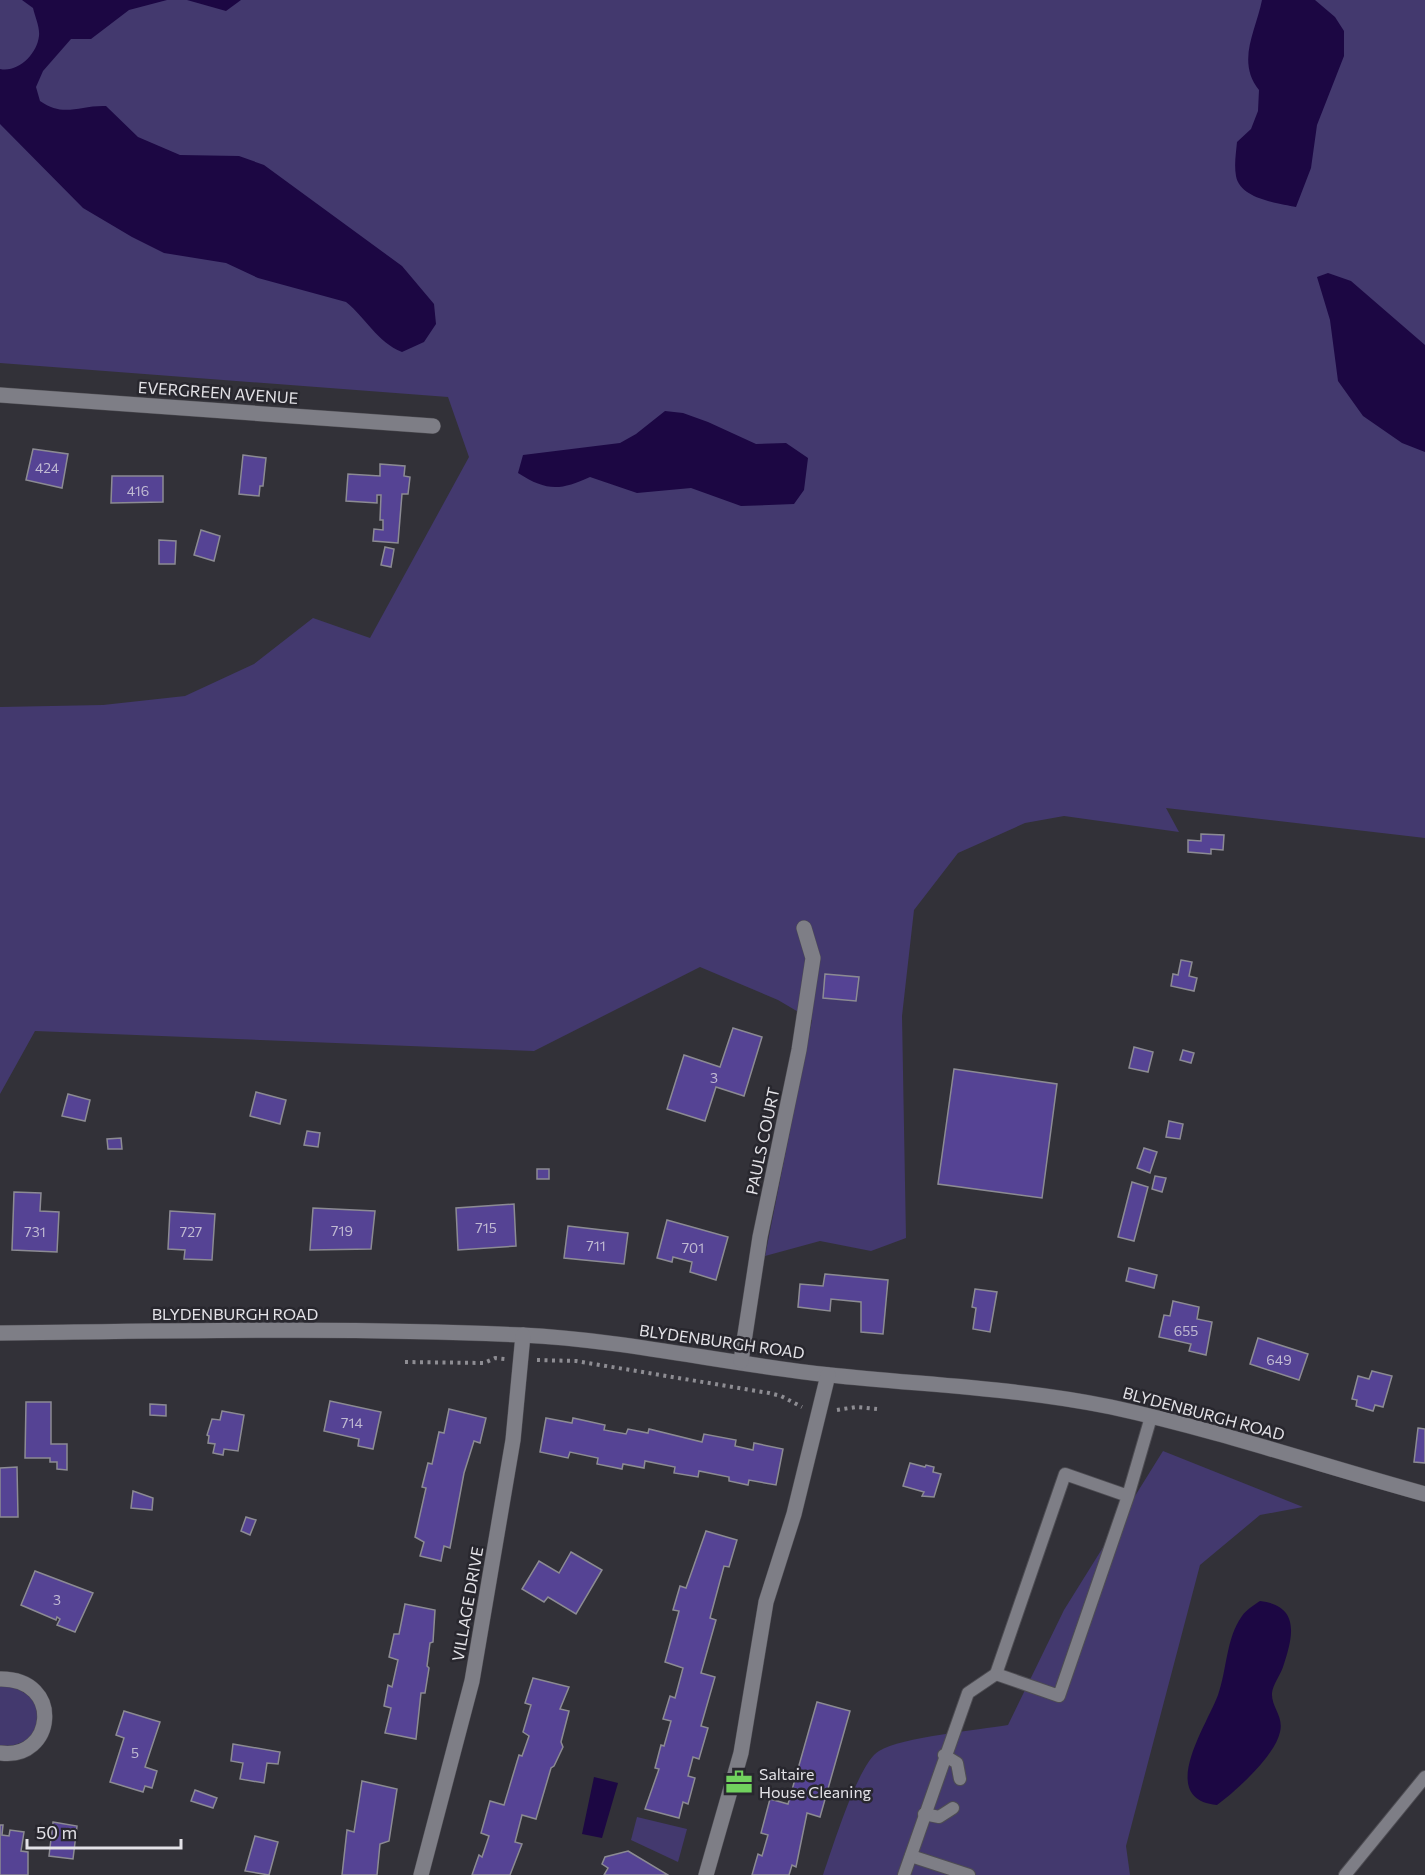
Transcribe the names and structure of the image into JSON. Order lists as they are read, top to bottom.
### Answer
{
  "streets": {
    "street": [
      "EVERGREEN AVENUE",
      "PAULS COURT",
      "BLYDENBURGH ROAD",
      "VILLAGE DRIVE"
    ]
  },
  "crossings": [
    ["PAULS COURT", "BLYDENBURGH ROAD"],
    ["BLYDENBURGH ROAD", "VILLAGE DRIVE"]
  ],
  "places": {
    "office": ["Saltaire House Cleaning"]
  },
  "house_numbers": [
    "424",
    "416",
    "3",
    "715",
    "719",
    "731",
    "727",
    "711",
    "701",
    "655",
    "649",
    "714",
    "3",
    "5"
  ],
  "scale_bar": "50 m"
}
